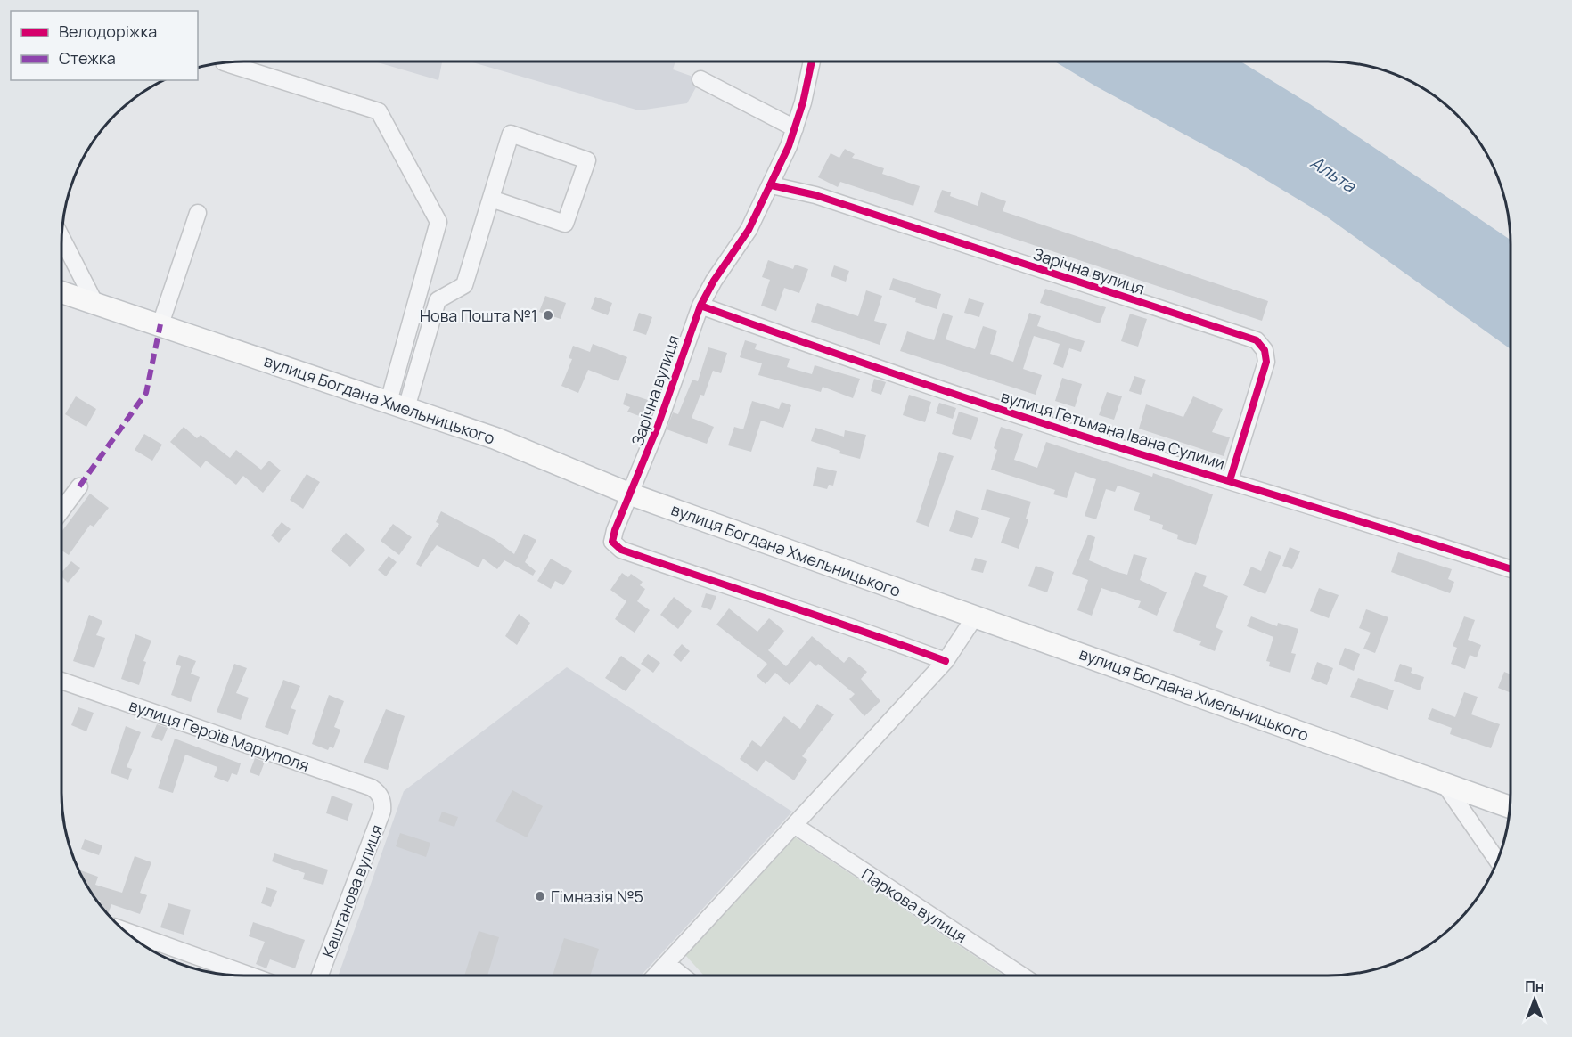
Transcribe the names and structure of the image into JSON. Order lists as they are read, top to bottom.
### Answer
{
  "streets": {
    "main road": ["вулиця Богдана Хмельницького"],
    "street": [
      "Зарічна вулиця",
      "вулиця Гетьмана Івана Сулими",
      "вулиця Героїв Маріуполя",
      "Каштанова вулиця",
      "Паркова вулиця"
    ]
  },
  "crossings": [
    ["Зарічна вулиця", "вулиця Богдана Хмельницького"],
    ["Зарічна вулиця", "вулиця Гетьмана Івана Сулими"],
    ["вулиця Героїв Маріуполя", "Каштанова вулиця"]
  ],
  "water": ["Альта"],
  "places": ["Нова Пошта №1", "Гімназія №5"],
  "legend": ["Велодоріжка", "Стежка"],
  "north": "top"
}
